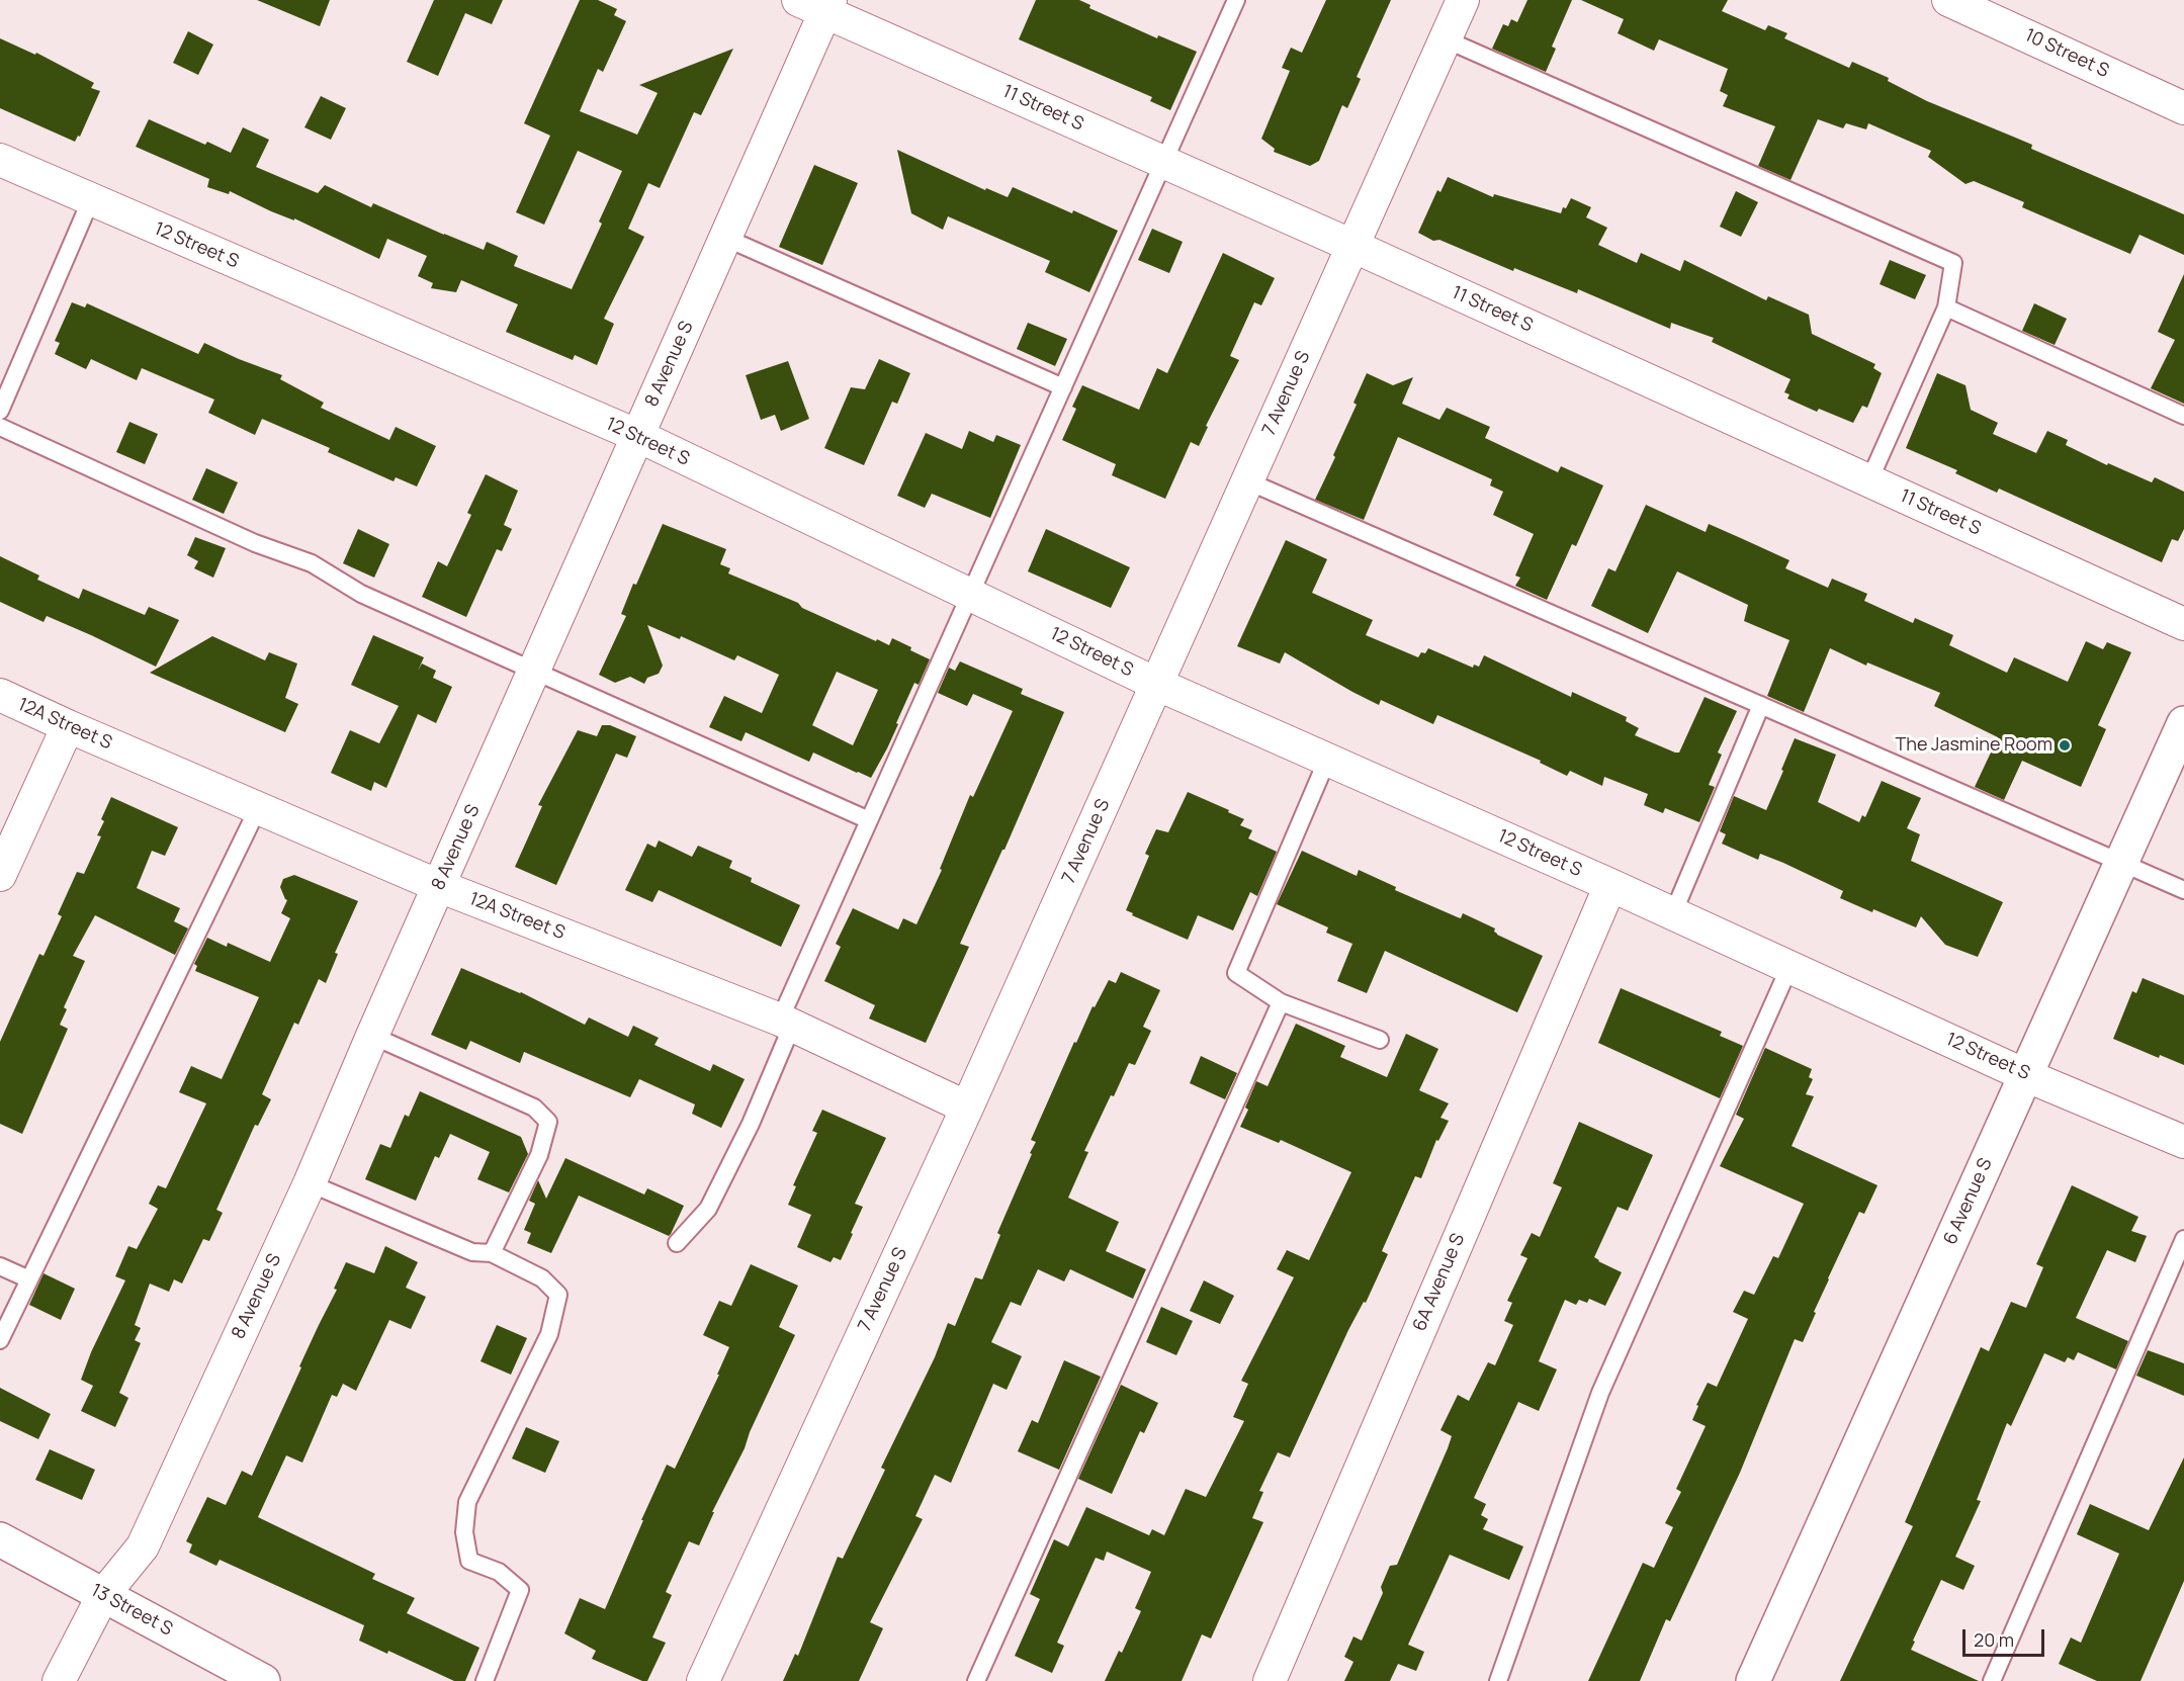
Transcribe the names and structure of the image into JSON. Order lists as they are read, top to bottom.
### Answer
{
  "streets": {
    "main road": ["6 Avenue S", "13 Street S"],
    "street": [
      "10 Street S",
      "11 Street S",
      "12 Street S",
      "8 Avenue S",
      "7 Avenue S",
      "12A Street S",
      "6A Avenue S"
    ]
  },
  "crossings": [
    ["11 Street S", "8 Avenue S"],
    ["11 Street S", "7 Avenue S"],
    ["12 Street S", "8 Avenue S"],
    ["12 Street S", "7 Avenue S"],
    ["12 Street S", "6 Avenue S"],
    ["12 Street S", "6A Avenue S"],
    ["8 Avenue S", "12A Street S"],
    ["8 Avenue S", "13 Street S"],
    ["7 Avenue S", "12A Street S"]
  ],
  "places": ["The Jasmine Room"],
  "scale_bar": "20 m"
}
